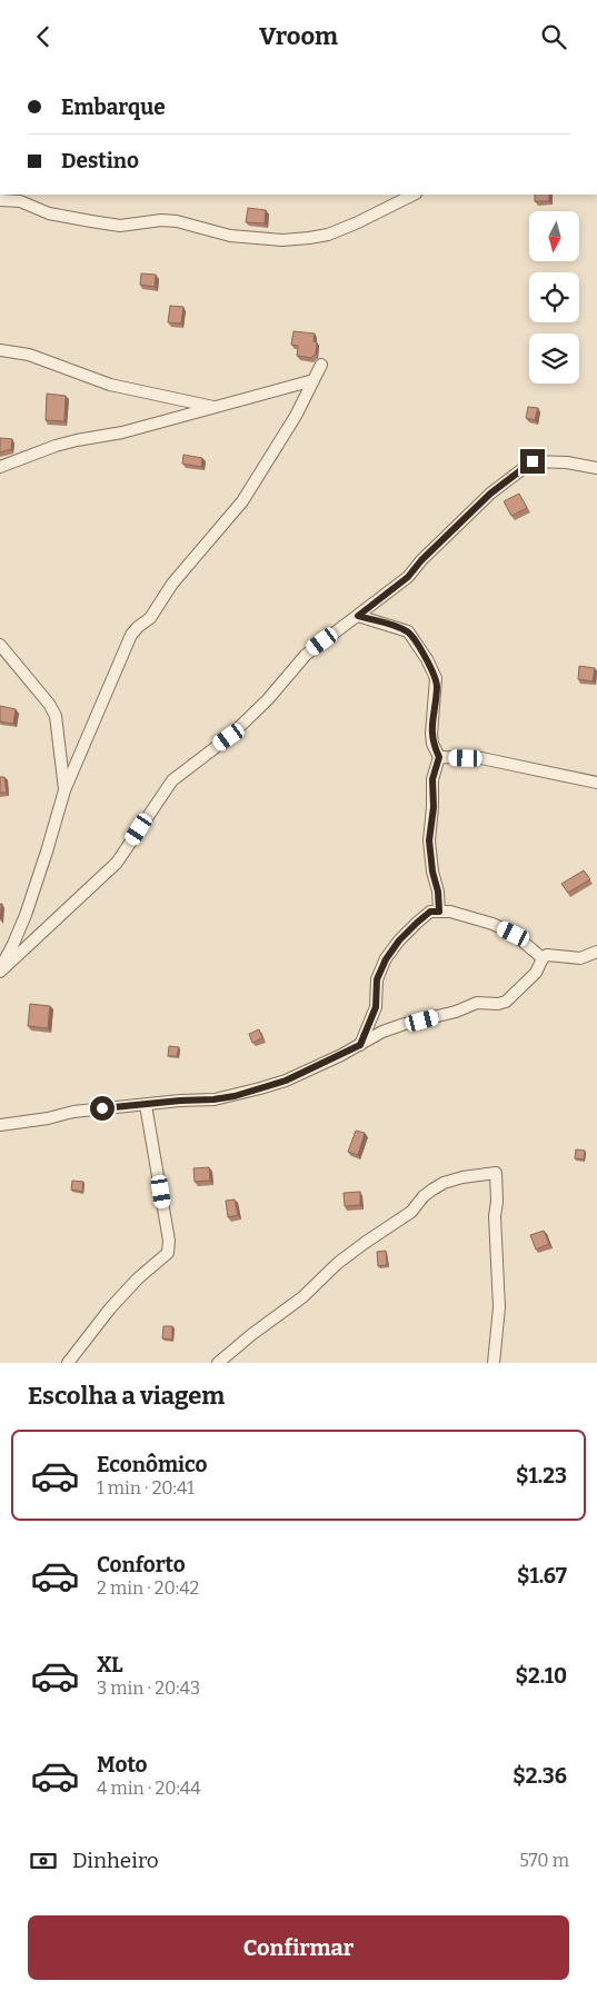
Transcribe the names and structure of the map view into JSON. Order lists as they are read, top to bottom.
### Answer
{
  "north": "bottom",
  "page": {
    "header": "Vroom",
    "banner": ["Embarque", "Destino"],
    "heading": "Escolha a viagem",
    "list": [
      {
        "name": "Econômico",
        "note": "1 min · 20:41",
        "value": "$1.23"
      },
      {
        "name": "Conforto",
        "note": "2 min · 20:42",
        "value": "$1.67"
      },
      {
        "name": "XL",
        "note": "3 min · 20:43",
        "value": "$2.10"
      },
      {
        "name": "Moto",
        "note": "4 min · 20:44",
        "value": "$2.36"
      }
    ],
    "pay": ["Dinheiro", "570 m"],
    "buttons": "Confirmar"
  }
}
